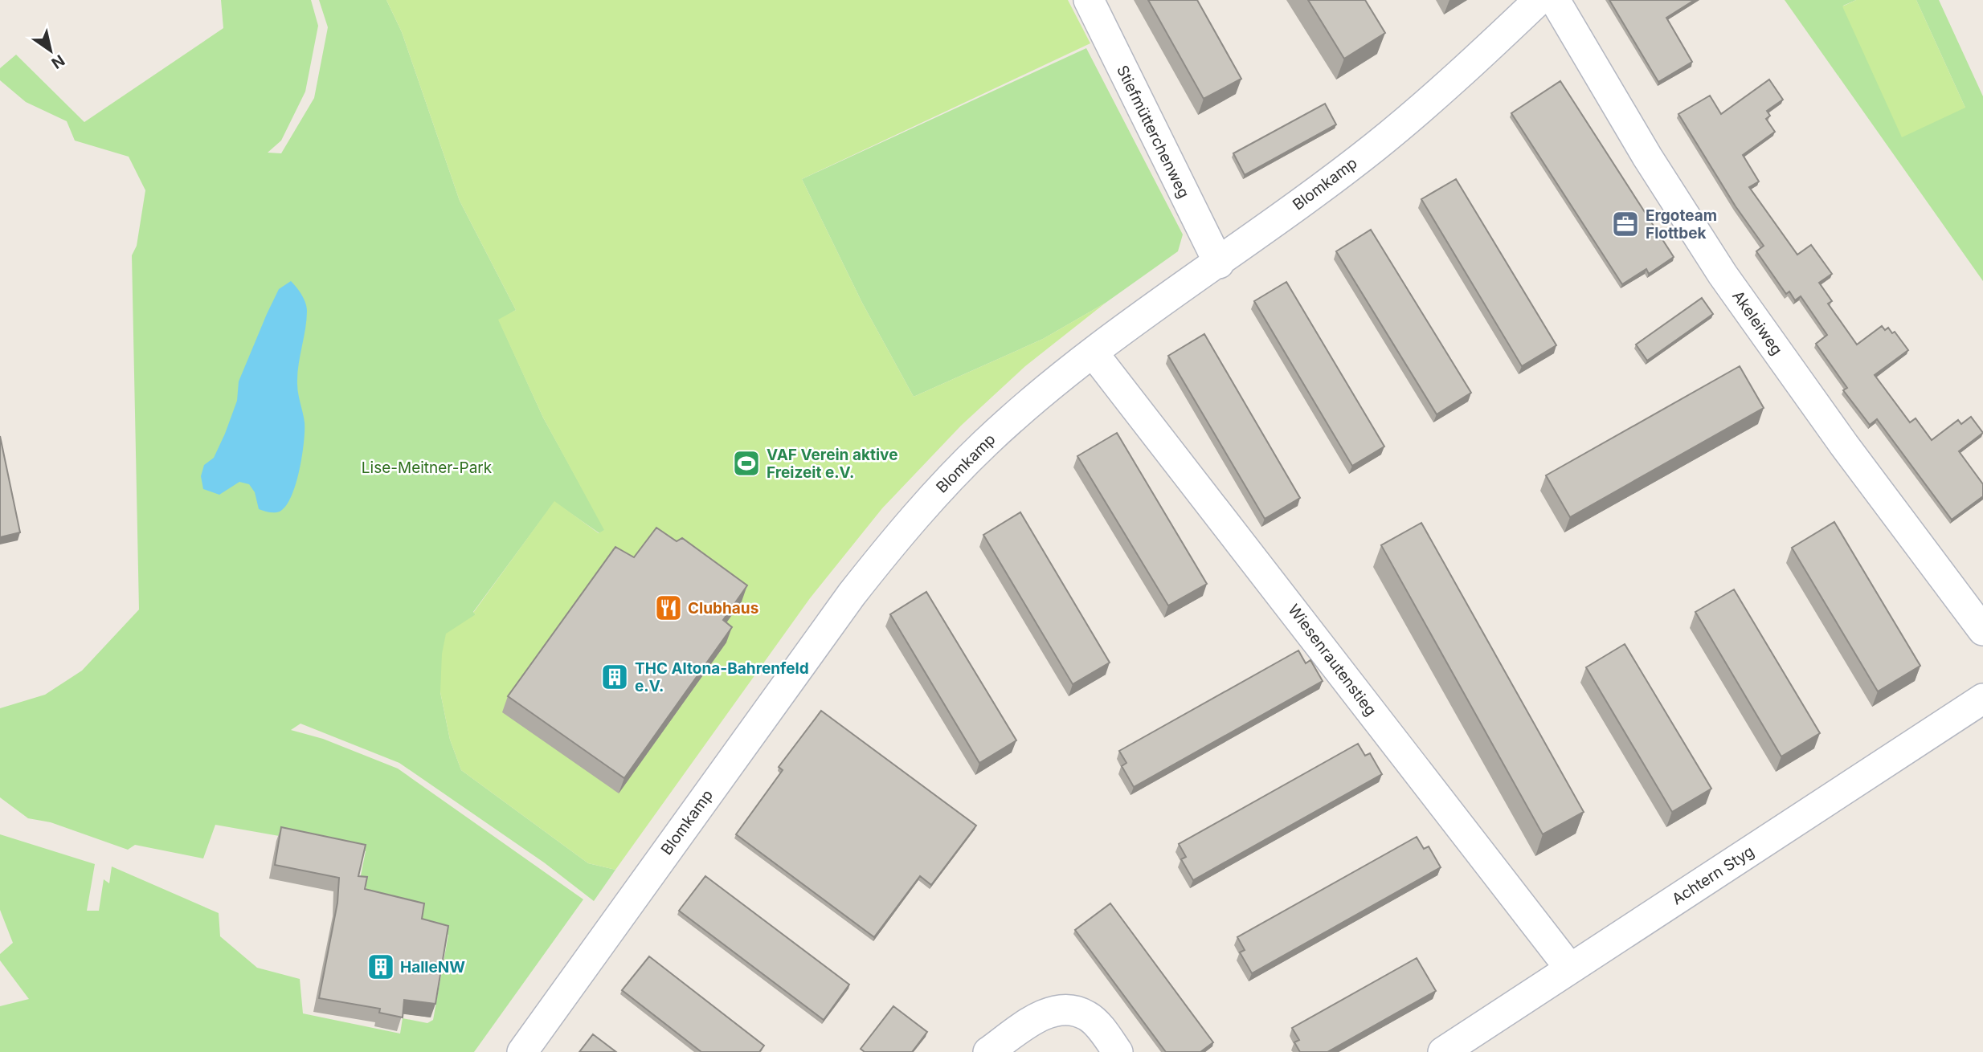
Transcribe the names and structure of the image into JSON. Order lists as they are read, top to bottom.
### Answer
{
  "streets": {
    "street": [
      "Stiefmütterchenweg",
      "Blomkamp",
      "Akeleiweg",
      "Wiesenrautenstieg",
      "Achtern Styg"
    ]
  },
  "crossings": [
    ["Stiefmütterchenweg", "Blomkamp"],
    ["Blomkamp", "Wiesenrautenstieg"],
    ["Wiesenrautenstieg", "Achtern Styg"]
  ],
  "parks": ["Lise-Meitner-Park"],
  "places": {
    "office": ["Ergoteam Flottbek"],
    "sports": ["VAF Verein aktive Freizeit e.V."],
    "restaurant": ["Clubhaus"],
    "building": ["THC Altona-Bahrenfeld e.V.", "HalleNW"]
  },
  "north": "bottom right"
}
